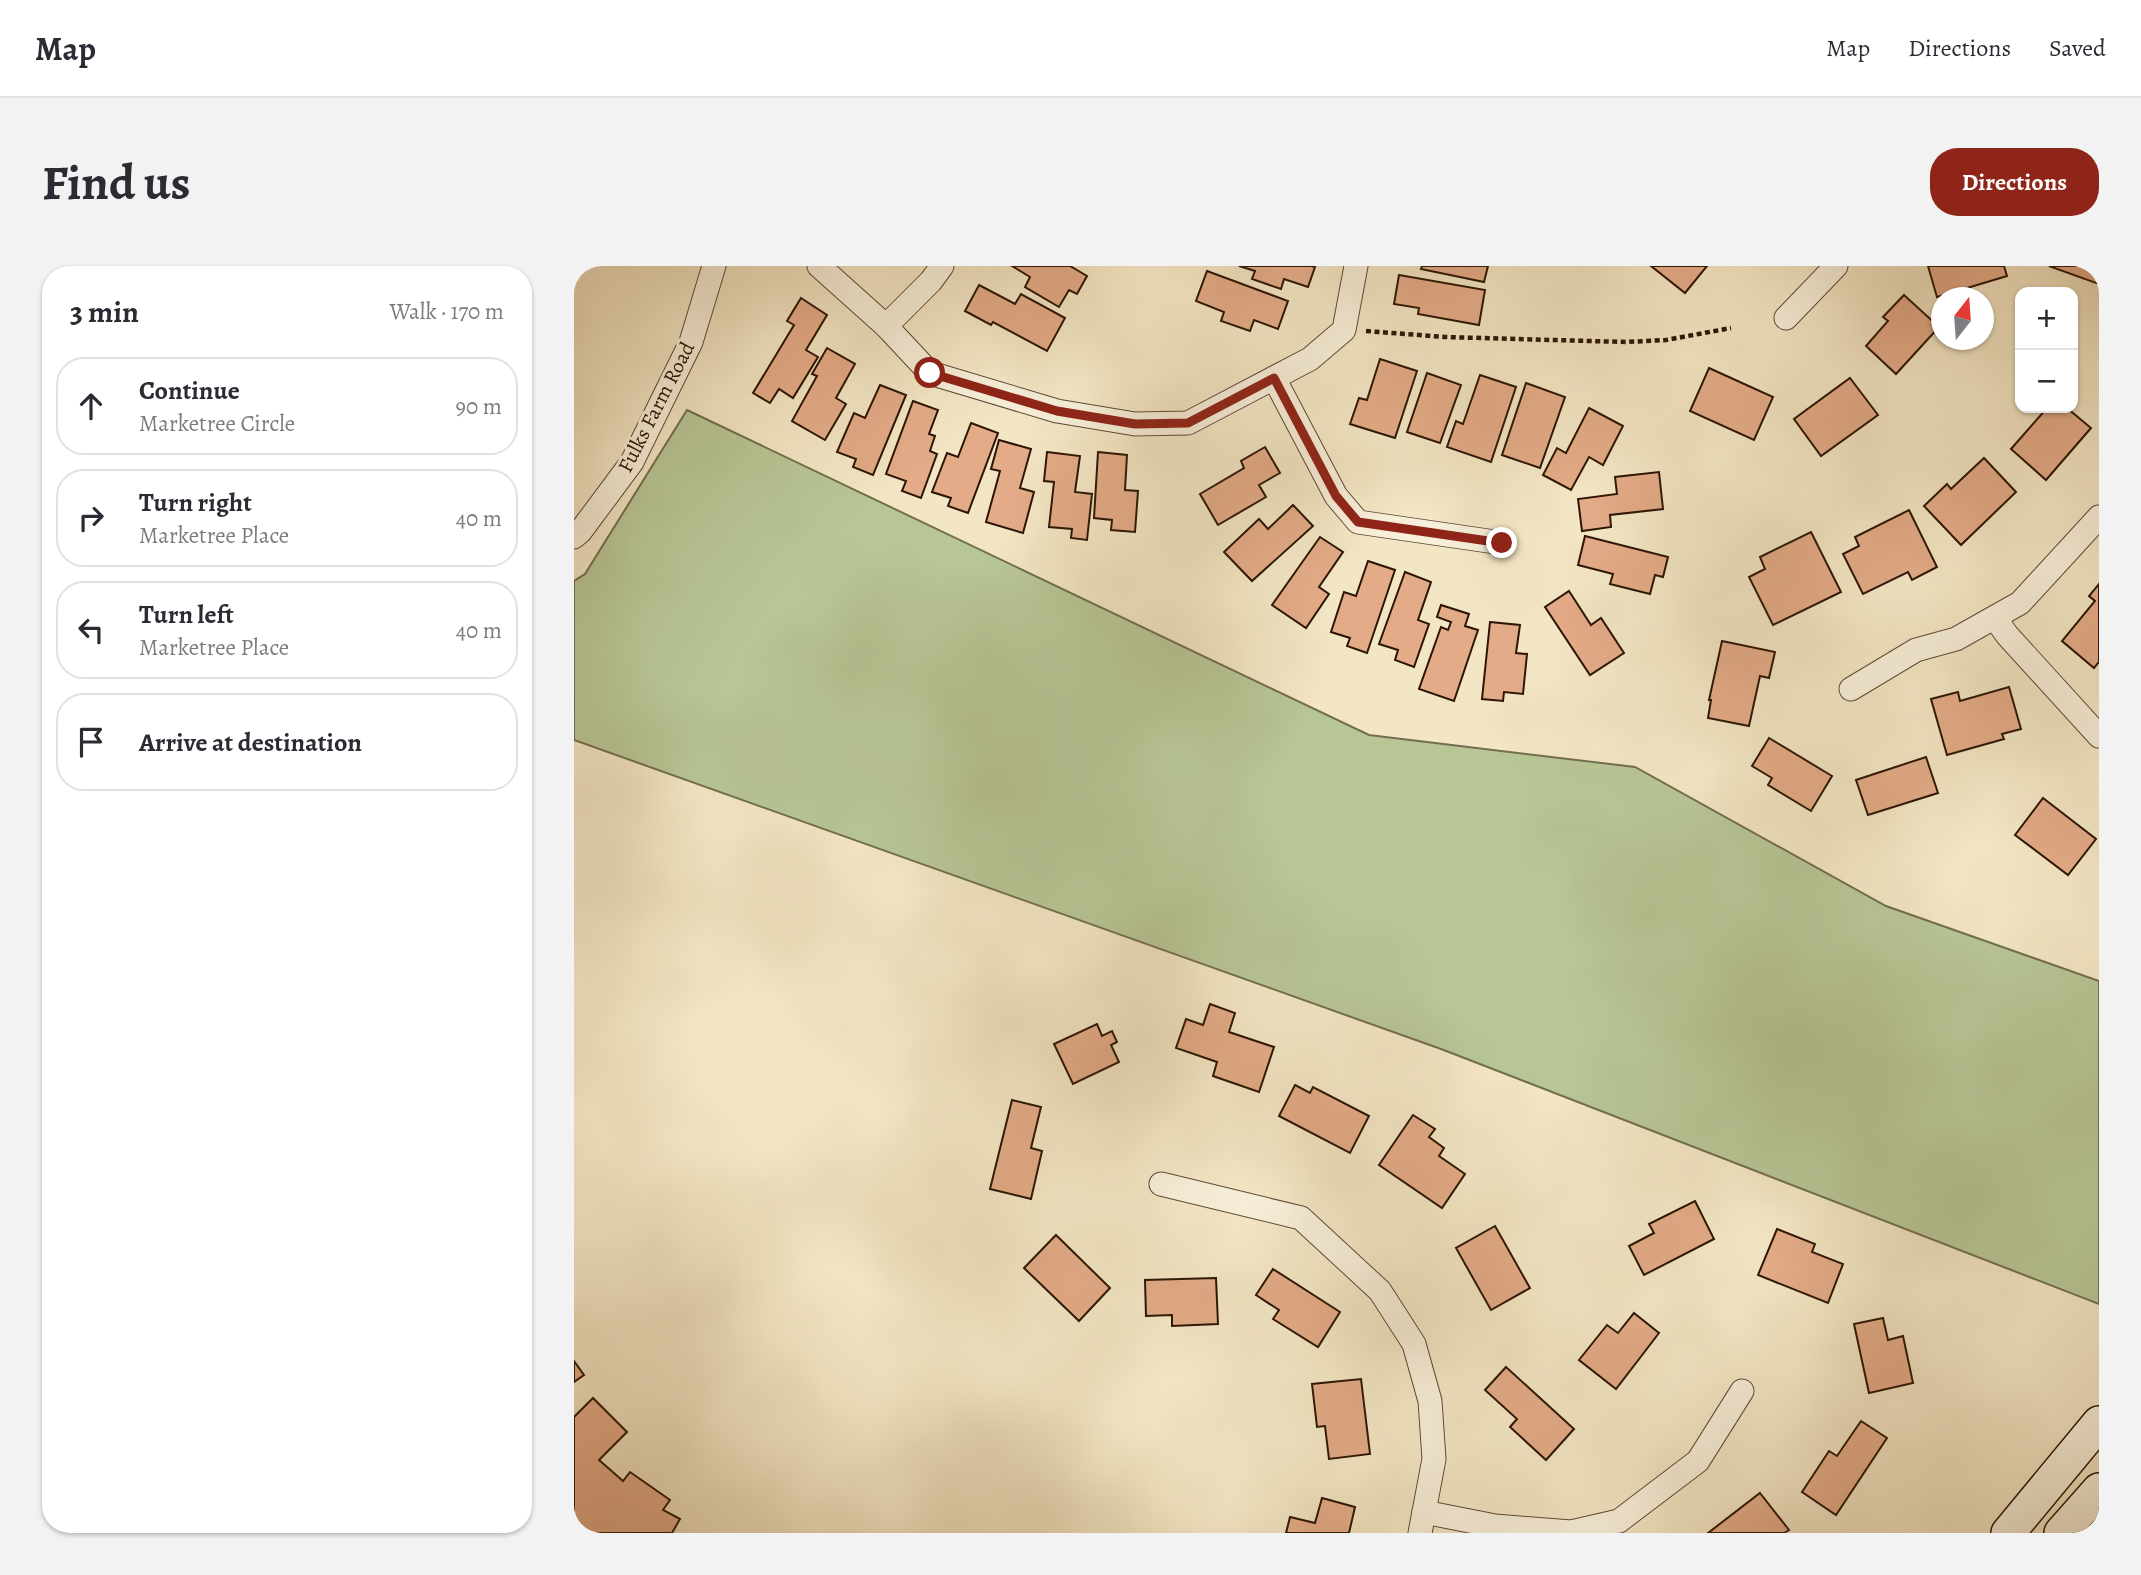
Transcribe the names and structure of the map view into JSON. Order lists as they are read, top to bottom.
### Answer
{
  "streets": {
    "street": ["Fulks Farm Road"]
  },
  "north": "top",
  "page": {
    "header": "Map",
    "nav": ["Map", "Directions", "Saved"],
    "buttons": "Directions",
    "title": "Find us",
    "heading": ["3 min", "Walk · 170 m"],
    "map_buttons": ["+", "−"],
    "list": [
      ["Continue", "Marketree Circle", "90 m"],
      ["Turn right", "Marketree Place", "40 m"],
      ["Turn left", "Marketree Place", "40 m"],
      "Arrive at destination"
    ]
  }
}
